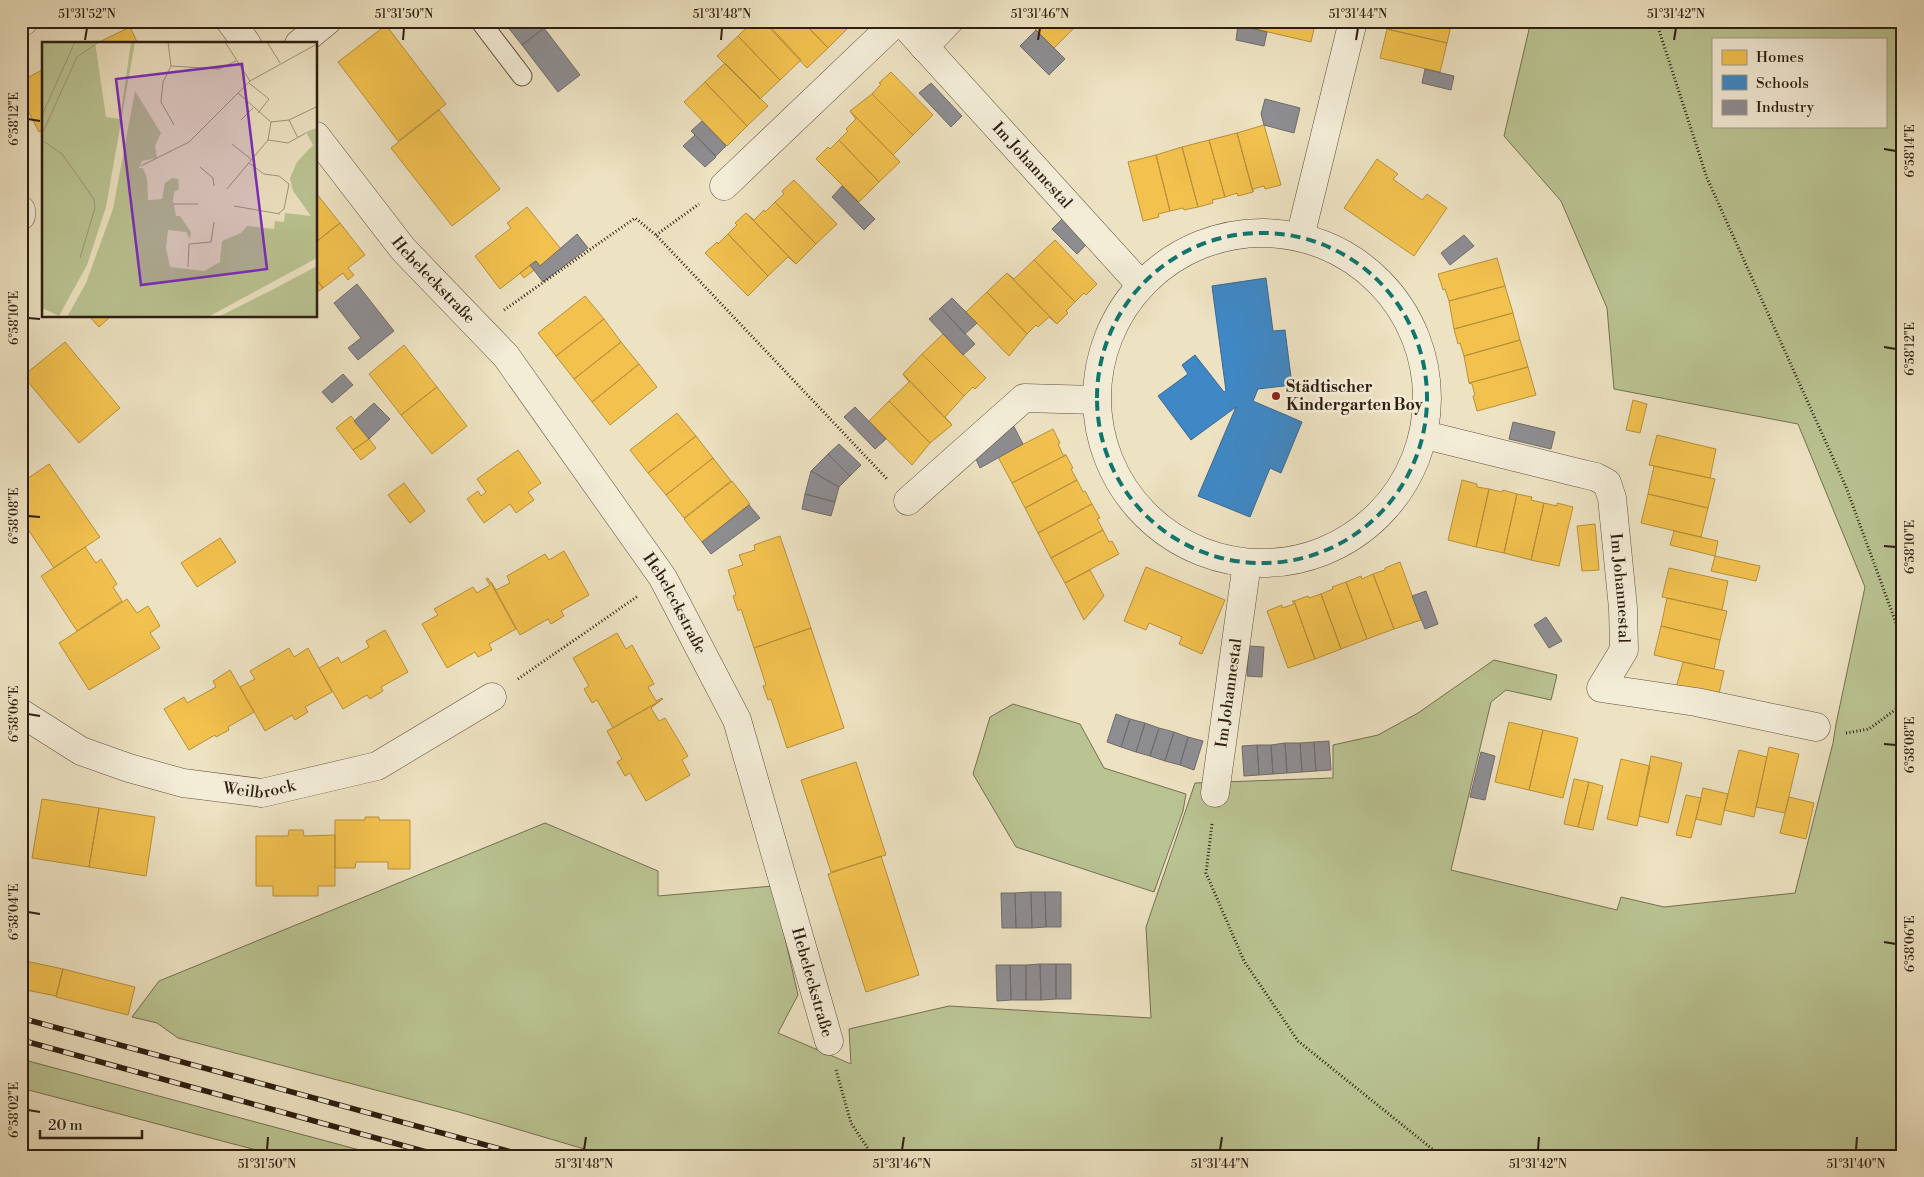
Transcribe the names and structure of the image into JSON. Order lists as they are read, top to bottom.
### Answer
{
  "streets": {
    "street": ["Im Johannestal", "Hebeleckstraße", "Weilbrock"]
  },
  "places": ["Städtischer Kindergarten Boy"],
  "legend": ["Homes", "Schools", "Industry"],
  "scale_bar": "20 m",
  "coordinates": [
    "51°31'52\"N",
    "51°31'50\"N",
    "51°31'48\"N",
    "51°31'46\"N",
    "51°31'44\"N",
    "51°31'42\"N",
    "6°58'12\"E",
    "6°58'14\"E",
    "6°58'10\"E",
    "6°58'08\"E",
    "6°58'06\"E",
    "6°58'04\"E",
    "6°58'02\"E",
    "51°31'40\"N"
  ]
}
